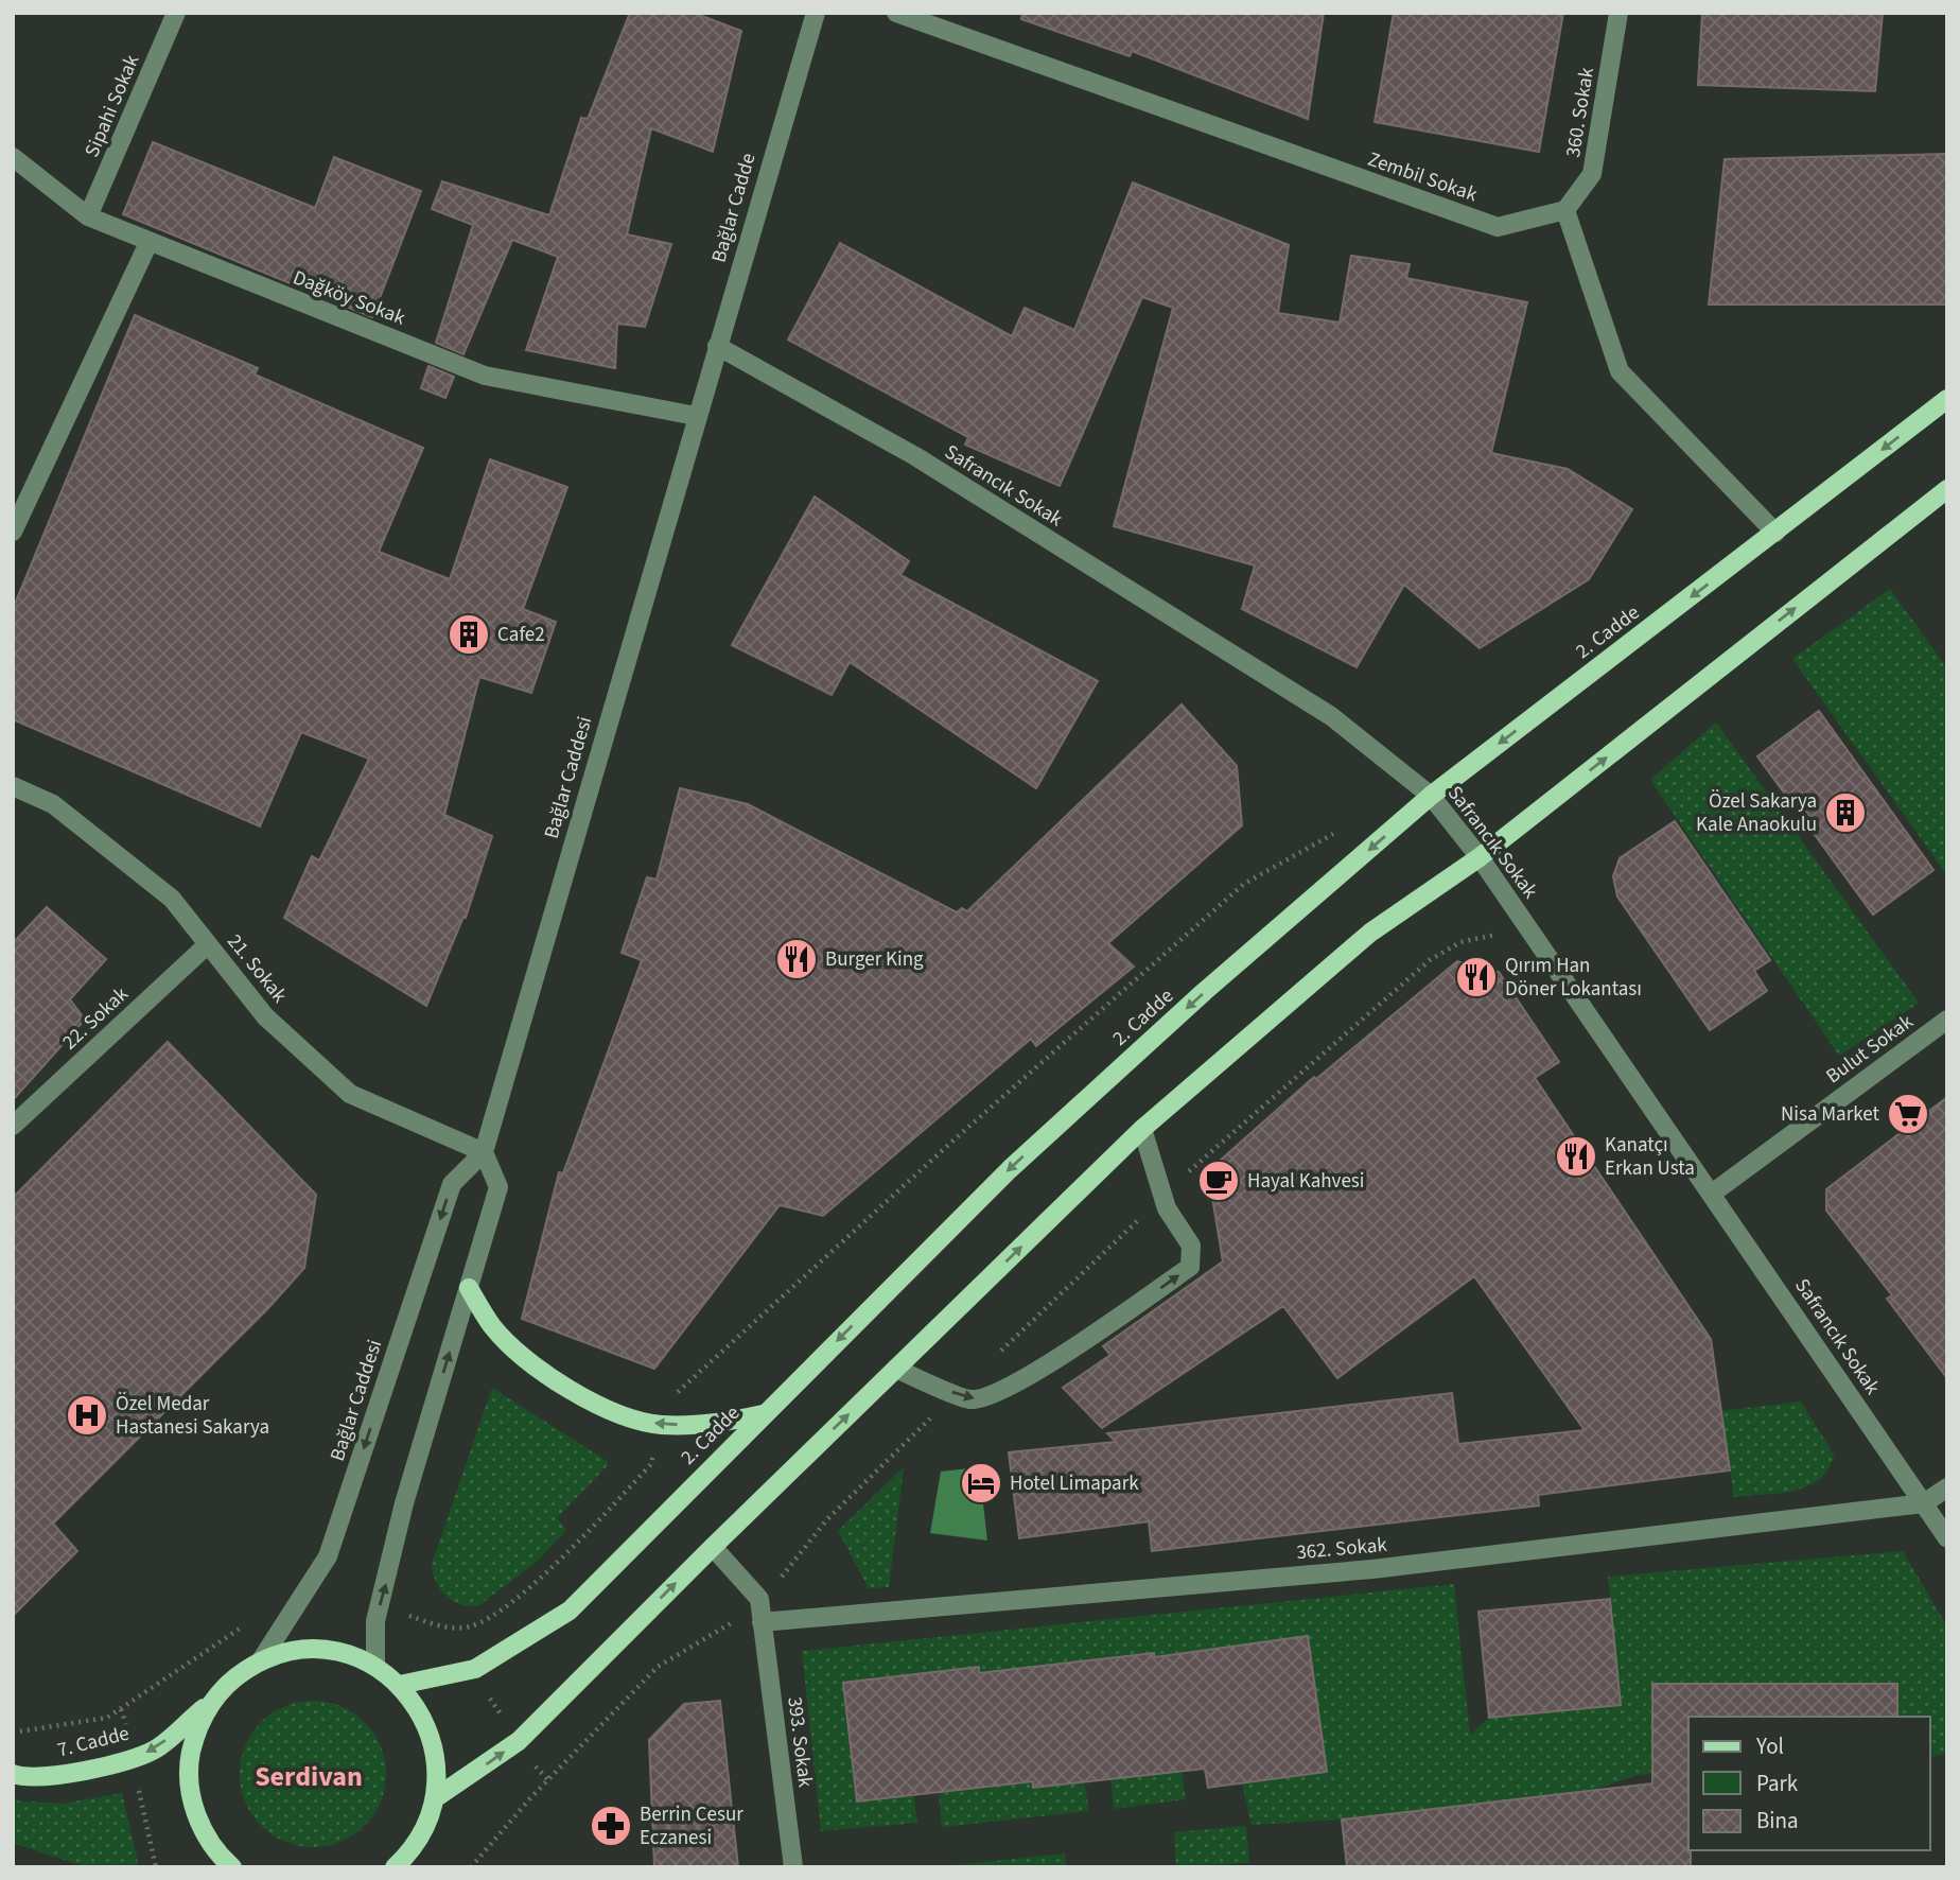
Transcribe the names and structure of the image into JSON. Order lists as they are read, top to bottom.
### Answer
{
  "streets": {
    "main road": ["2. Cadde", "7. Cadde"],
    "street": [
      "Sipahi Sokak",
      "360. Sokak",
      "Zembil Sokak",
      "Bağlar Cadde",
      "Dağköy Sokak",
      "Safrancık Sokak",
      "Bağlar Caddesi",
      "21. Sokak",
      "22. Sokak",
      "Bulut Sokak",
      "362. Sokak",
      "393. Sokak"
    ]
  },
  "crossings": [
    ["Sipahi Sokak", "Dağköy Sokak"],
    ["360. Sokak", "Zembil Sokak"],
    ["Bağlar Cadde", "Dağköy Sokak"],
    ["Bağlar Cadde", "Safrancık Sokak"],
    ["Bağlar Cadde", "Bağlar Caddesi"],
    ["Dağköy Sokak", "Bağlar Caddesi"],
    ["Safrancık Sokak", "2. Cadde"],
    ["Safrancık Sokak", "Bulut Sokak"],
    ["Safrancık Sokak", "362. Sokak"],
    ["Bağlar Caddesi", "21. Sokak"],
    ["Bağlar Caddesi", "7. Cadde"],
    ["21. Sokak", "22. Sokak"],
    ["362. Sokak", "393. Sokak"]
  ],
  "one_way": ["7. Cadde"],
  "districts": ["Serdivan"],
  "places": {
    "building": ["Cafe2", "Özel Sakarya Kale Anaokulu"],
    "restaurant": ["Burger King", "Qırım Han Döner Lokantası", "Kanatçı Erkan Usta"],
    "supermarket": ["Nisa Market"],
    "cafe": ["Hayal Kahvesi"],
    "hospital": ["Özel Medar Hastanesi Sakarya"],
    "hotel": ["Hotel Limapark"],
    "pharmacy": ["Berrin Cesur Eczanesi"]
  },
  "legend": ["Yol", "Park", "Bina"]
}
